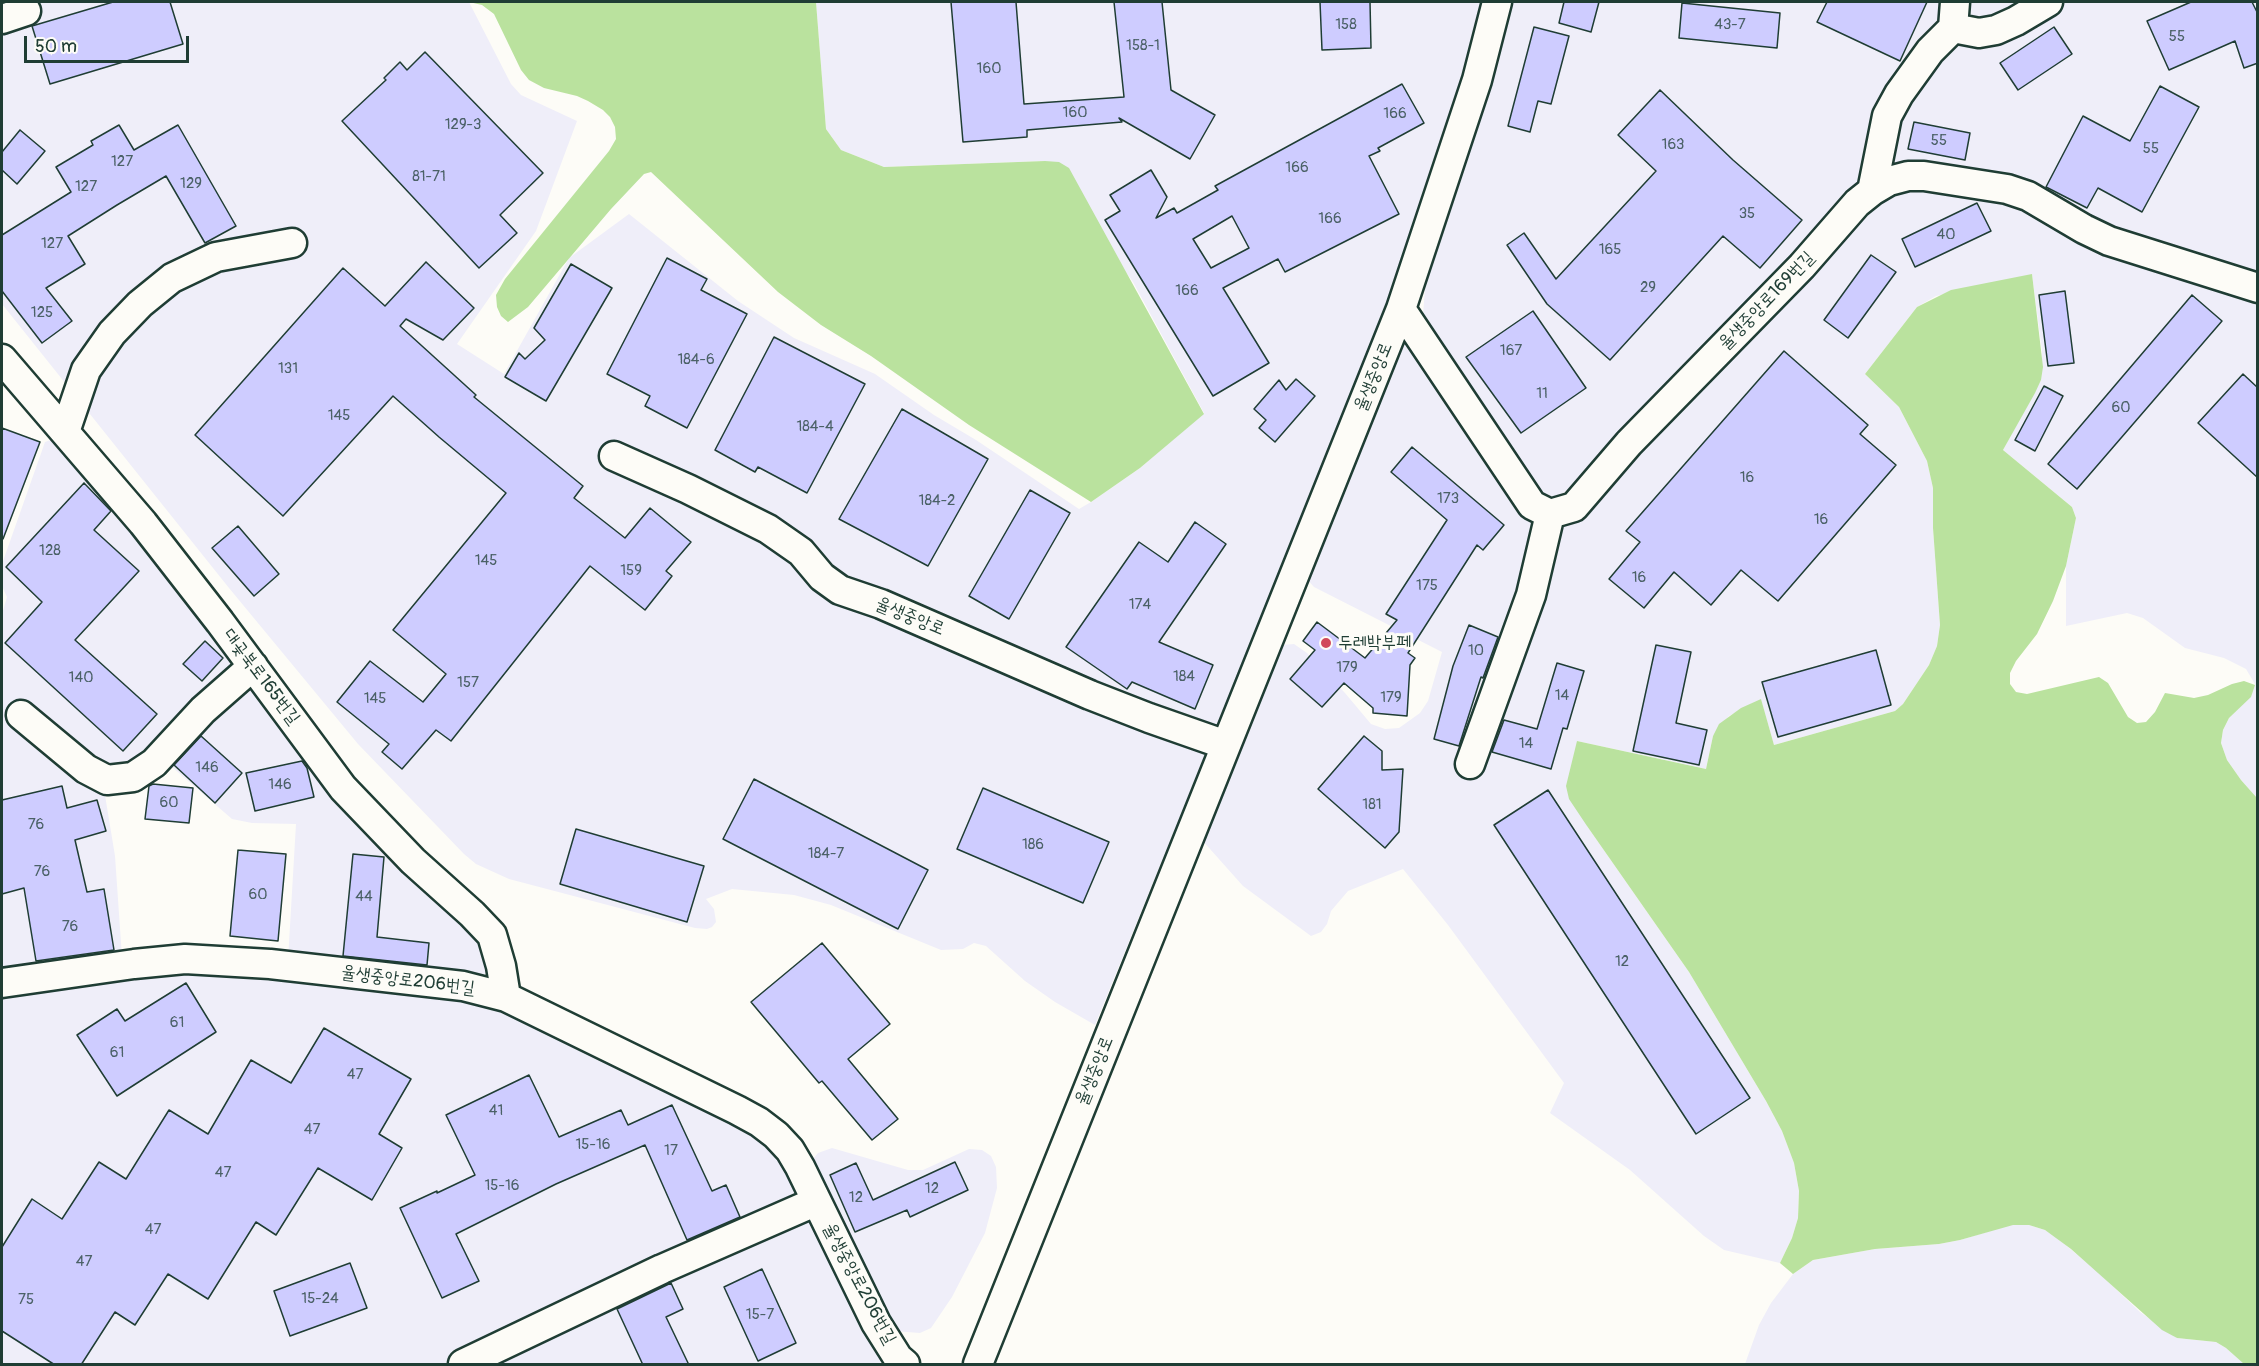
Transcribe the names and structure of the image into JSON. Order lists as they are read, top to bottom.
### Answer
{
  "streets": {
    "street": [
      "율생중앙로169번길",
      "율생중앙로",
      "대곶북로165번길",
      "율생중앙로206번길"
    ]
  },
  "crossings": [
    ["대곶북로165번길", "율생중앙로206번길"]
  ],
  "places": ["두레박부페"],
  "house_numbers": [
    "158",
    "43-7",
    "55",
    "158-1",
    "160",
    "160",
    "166",
    "129-3",
    "55",
    "163",
    "55",
    "127",
    "166",
    "81-71",
    "129",
    "127",
    "35",
    "166",
    "40",
    "127",
    "165",
    "29",
    "166",
    "125",
    "167",
    "184-6",
    "131",
    "11",
    "60",
    "145",
    "184-4",
    "16",
    "173",
    "184-2",
    "16",
    "128",
    "145",
    "159",
    "16",
    "175",
    "174",
    "10",
    "179",
    "184",
    "140",
    "157",
    "14",
    "179",
    "145",
    "14",
    "146",
    "146",
    "60",
    "181",
    "76",
    "186",
    "184-7",
    "76",
    "60",
    "44",
    "76",
    "12",
    "61",
    "61",
    "47",
    "41",
    "47",
    "15-16",
    "17",
    "47",
    "15-16",
    "12",
    "12",
    "47",
    "47",
    "15-24",
    "75",
    "15-7"
  ],
  "scale_bar": "50 m"
}
